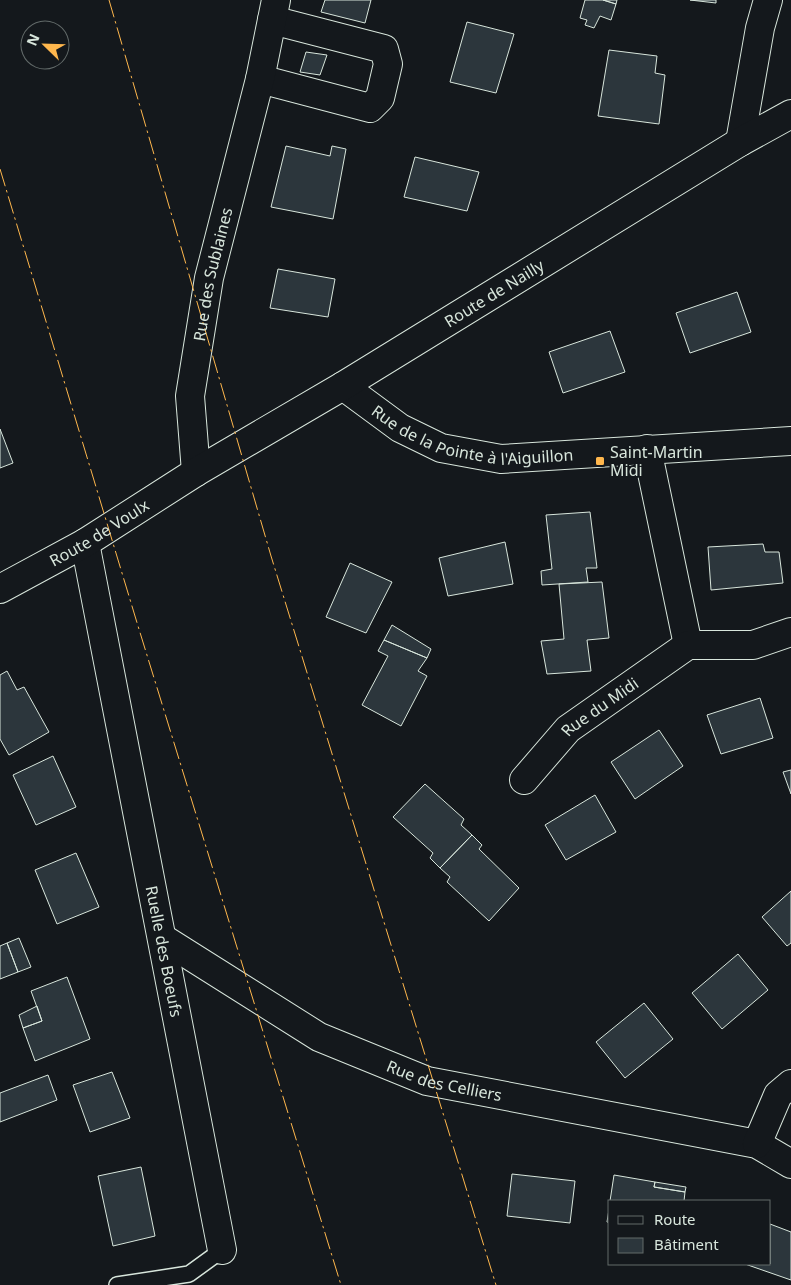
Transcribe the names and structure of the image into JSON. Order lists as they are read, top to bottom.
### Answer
{
  "streets": {
    "street": [
      "Rue des Sublaines",
      "Route de Nailly",
      "Rue de la Pointe à l'Aiguillon",
      "Route de Voulx",
      "Rue du Midi",
      "Ruelle des Boeufs",
      "Rue des Celliers"
    ]
  },
  "crossings": [
    ["Rue des Sublaines", "Route de Nailly"],
    ["Rue des Sublaines", "Route de Voulx"],
    ["Route de Nailly", "Rue de la Pointe à l'Aiguillon"],
    ["Route de Nailly", "Route de Voulx"],
    ["Route de Voulx", "Ruelle des Boeufs"],
    ["Ruelle des Boeufs", "Rue des Celliers"]
  ],
  "places": {
    "transit": ["Saint-Martin Midi"]
  },
  "legend": ["Route", "Bâtiment"],
  "north": "top left"
}
